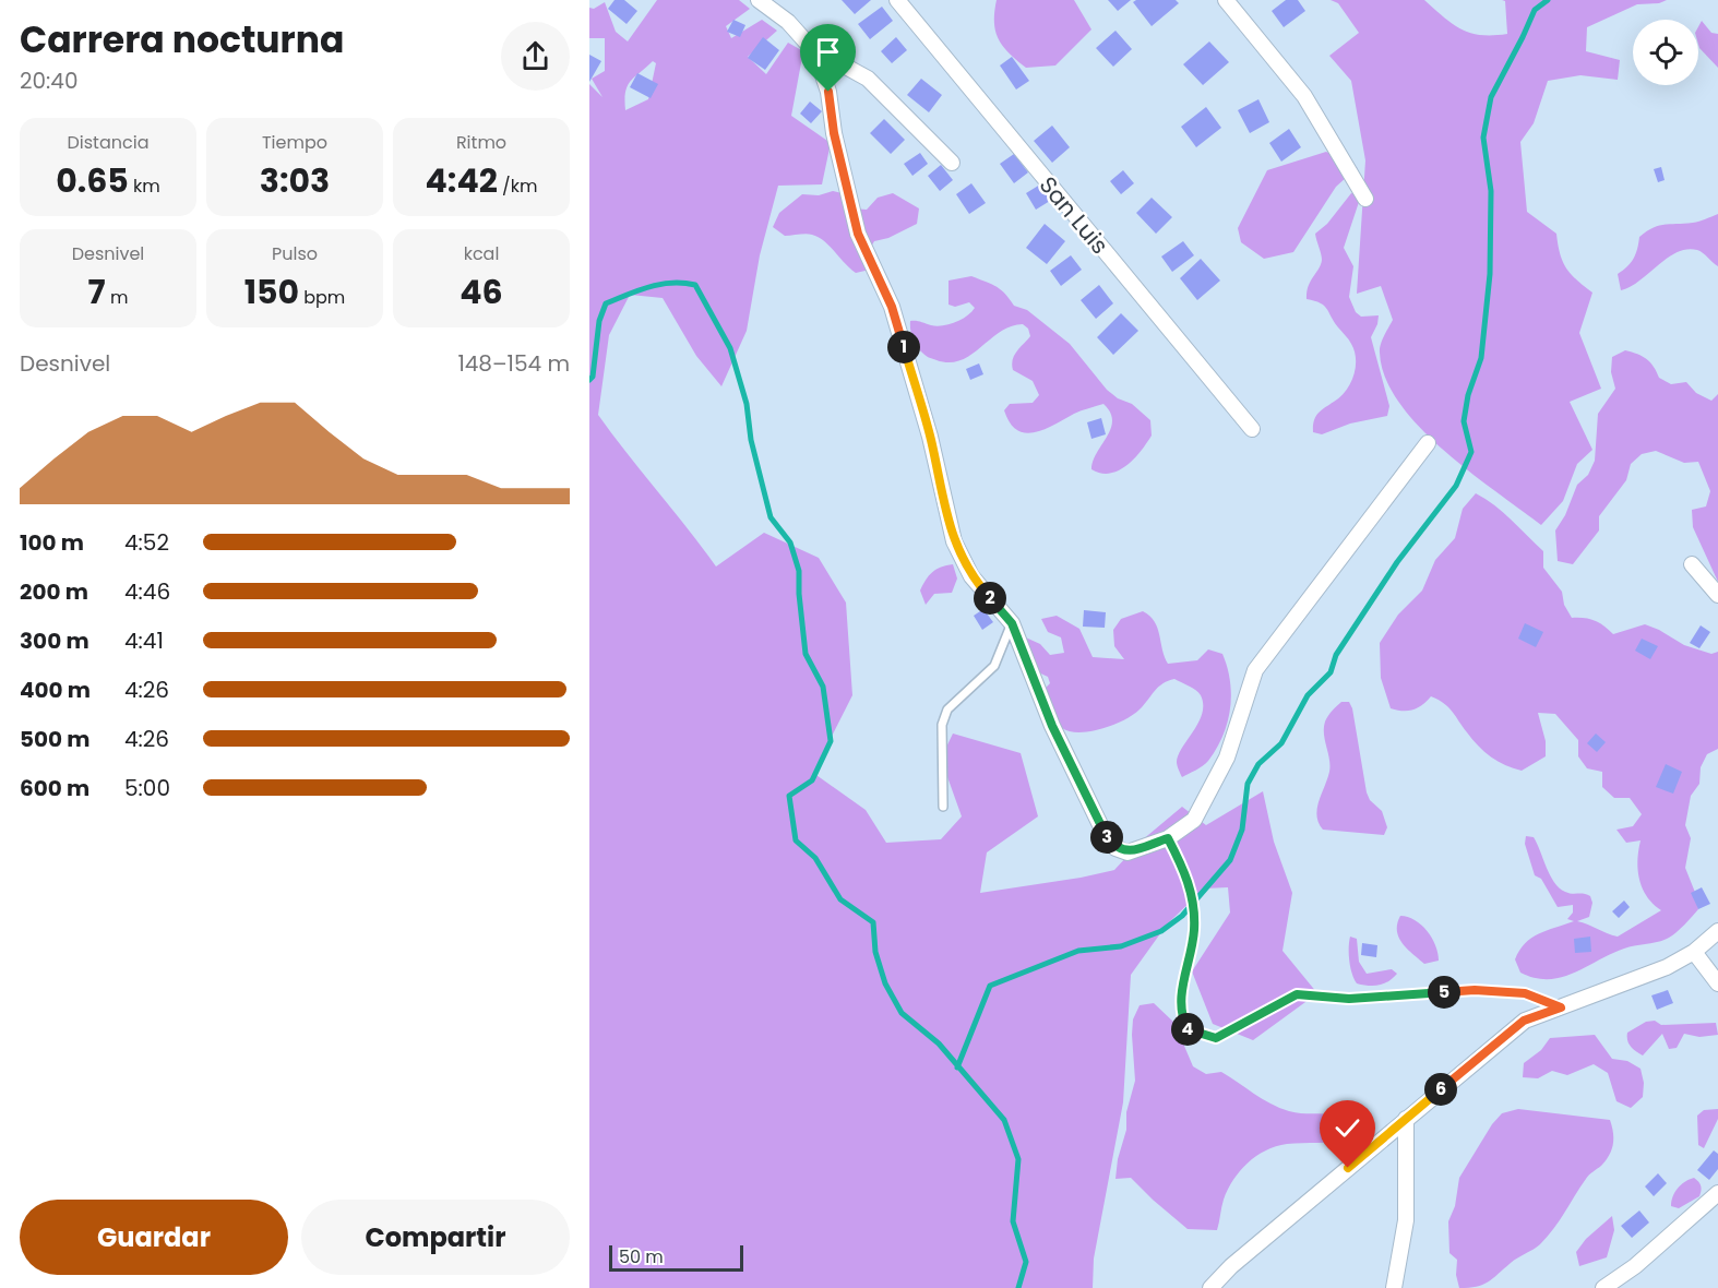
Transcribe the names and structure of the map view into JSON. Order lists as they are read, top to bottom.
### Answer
{
  "streets": {
    "street": ["San Luis"]
  },
  "scale_bar": "50 m",
  "page": {
    "heading": ["Carrera nocturna", "20:40"],
    "stats": [
      ["Distancia", "0.65 km"],
      ["Tiempo", "3:03"],
      ["Ritmo", "4:42 /km"],
      ["Desnivel", "7 m"],
      ["Pulso", "150 bpm"],
      ["kcal", "46"]
    ],
    "pins": [
      "1",
      "2",
      "3",
      "5",
      "4",
      "6"
    ],
    "chart": ["Desnivel", "148–154 m"],
    "list": [
      {
        "name": "100 m",
        "note": "4:52"
      },
      {
        "name": "200 m",
        "note": "4:46"
      },
      {
        "name": "300 m",
        "note": "4:41"
      },
      {
        "name": "400 m",
        "note": "4:26"
      },
      {
        "name": "500 m",
        "note": "4:26"
      },
      {
        "name": "600 m",
        "note": "5:00"
      }
    ],
    "buttons": ["Guardar", "Compartir"],
    "scale": "50 m"
  }
}
